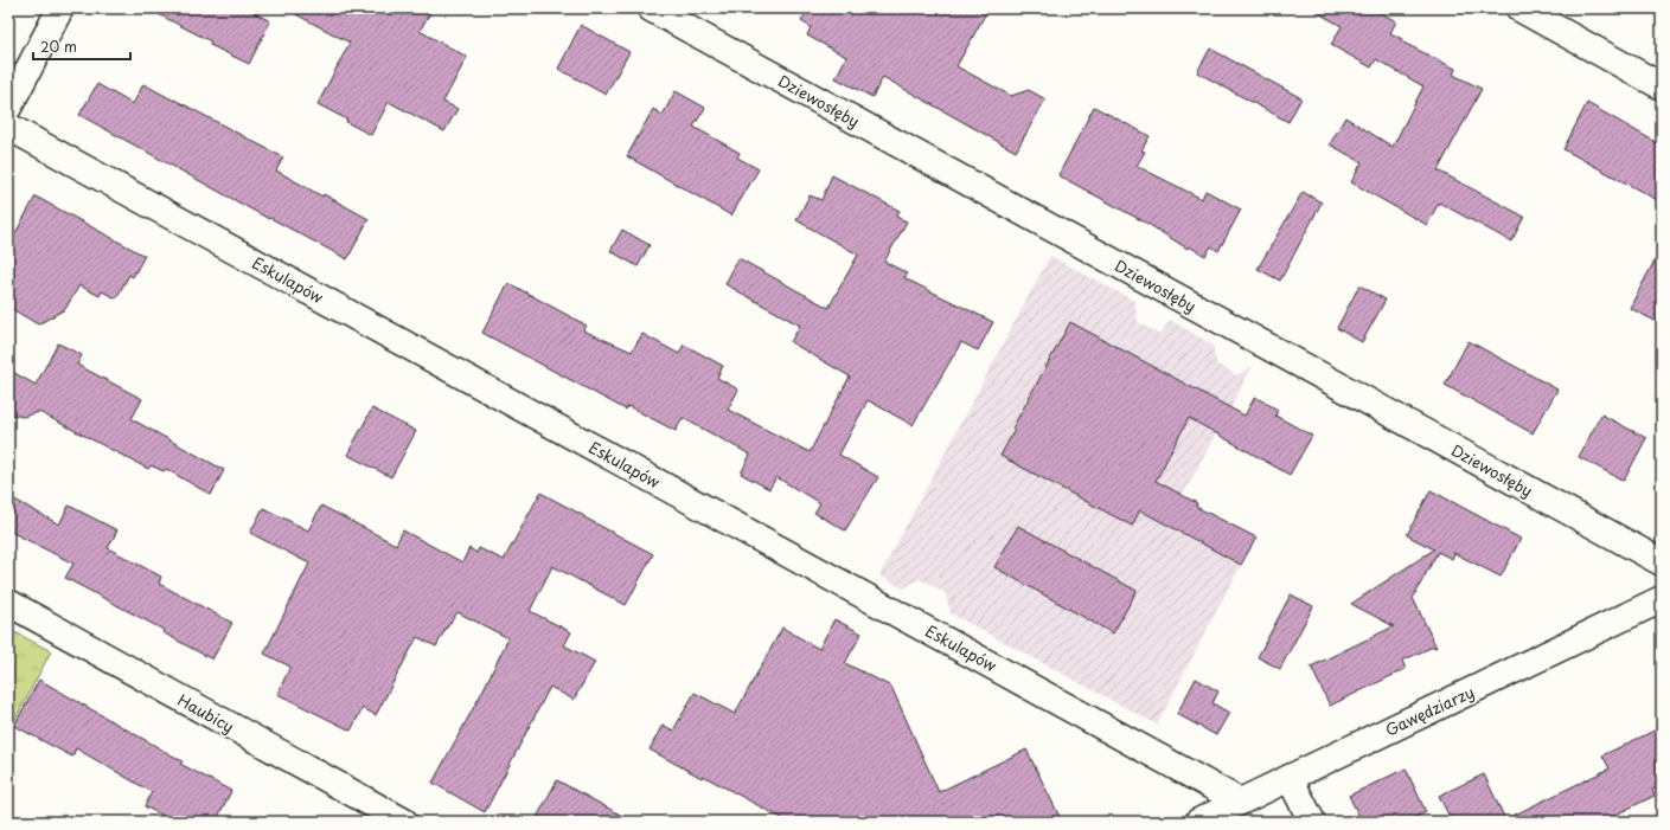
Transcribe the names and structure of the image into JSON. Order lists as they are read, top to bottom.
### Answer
{
  "streets": {
    "street": [
      "Dziewosłęby",
      "Eskulapów",
      "Gawędziarzy",
      "Haubicy"
    ]
  },
  "crossings": [
    ["Eskulapów", "Gawędziarzy"]
  ],
  "scale_bar": "20 m"
}
